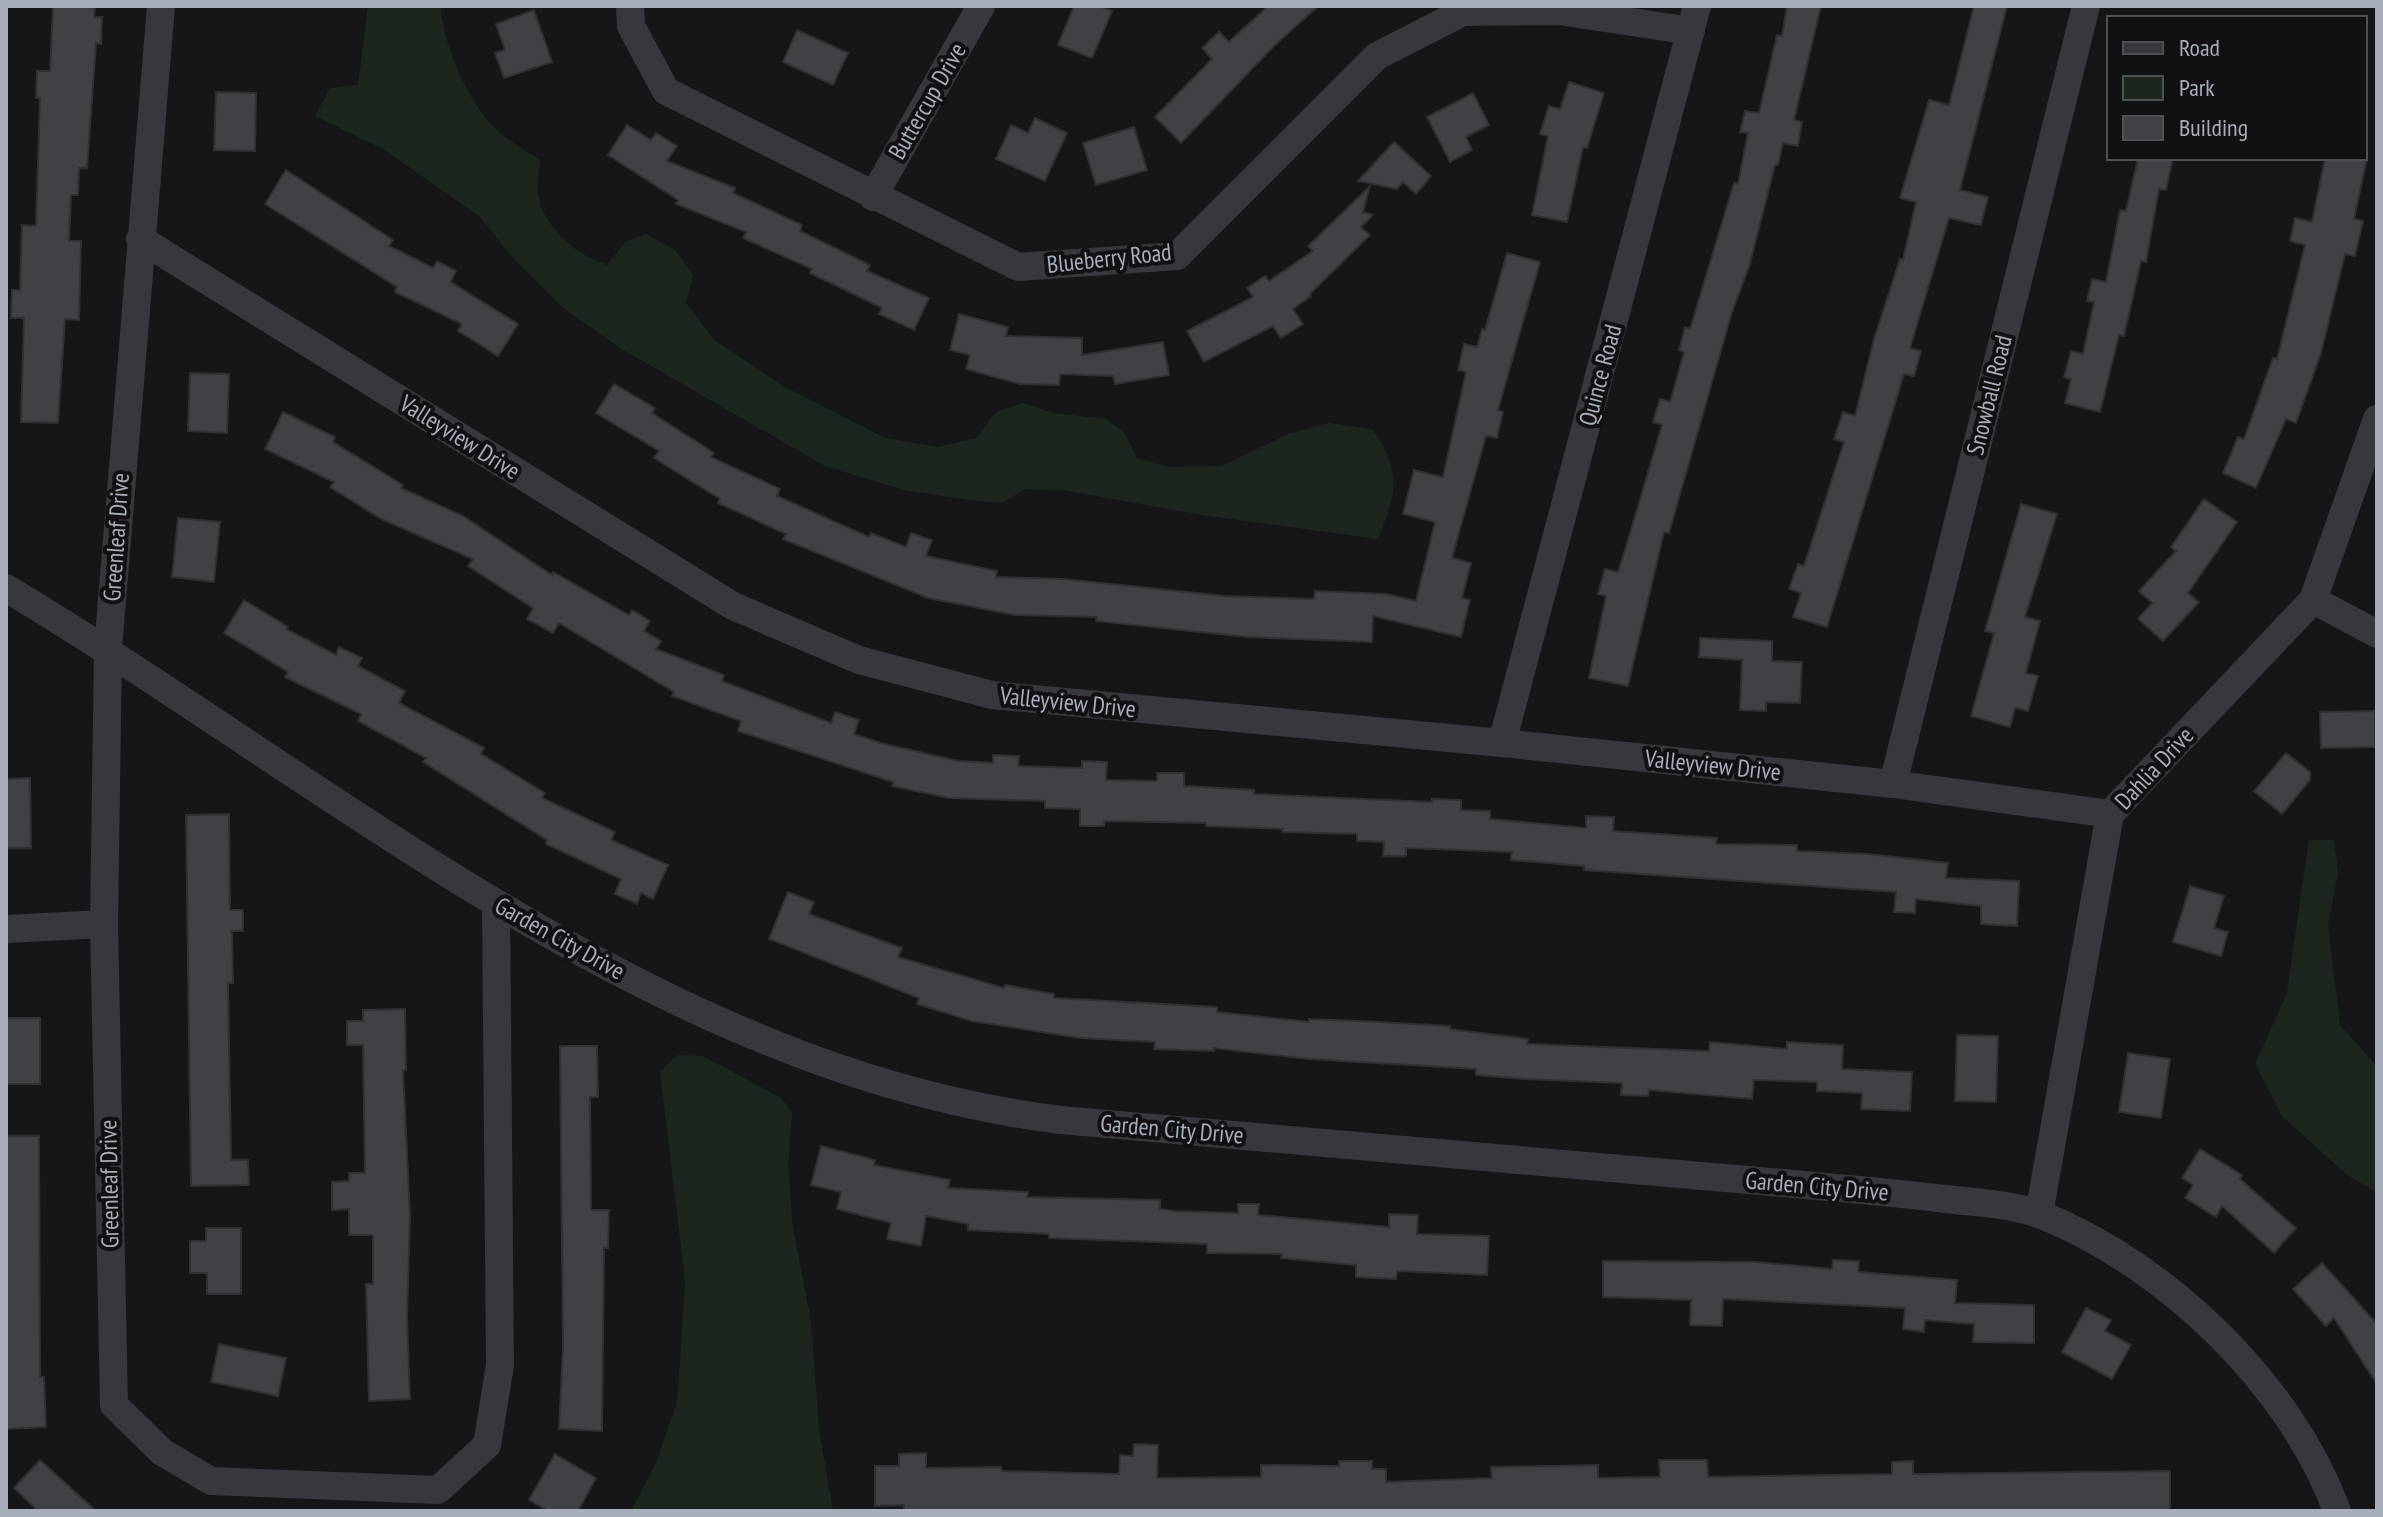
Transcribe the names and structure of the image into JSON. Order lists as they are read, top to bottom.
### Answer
{
  "streets": {
    "street": [
      "Buttercup Drive",
      "Blueberry Road",
      "Quince Road",
      "Snowball Road",
      "Valleyview Drive",
      "Greenleaf Drive",
      "Dahlia Drive",
      "Garden City Drive"
    ]
  },
  "crossings": [
    ["Buttercup Drive", "Blueberry Road"],
    ["Blueberry Road", "Quince Road"],
    ["Quince Road", "Valleyview Drive"],
    ["Snowball Road", "Valleyview Drive"],
    ["Valleyview Drive", "Greenleaf Drive"],
    ["Valleyview Drive", "Dahlia Drive"],
    ["Greenleaf Drive", "Garden City Drive"],
    ["Dahlia Drive", "Garden City Drive"]
  ],
  "legend": ["Road", "Park", "Building"]
}
